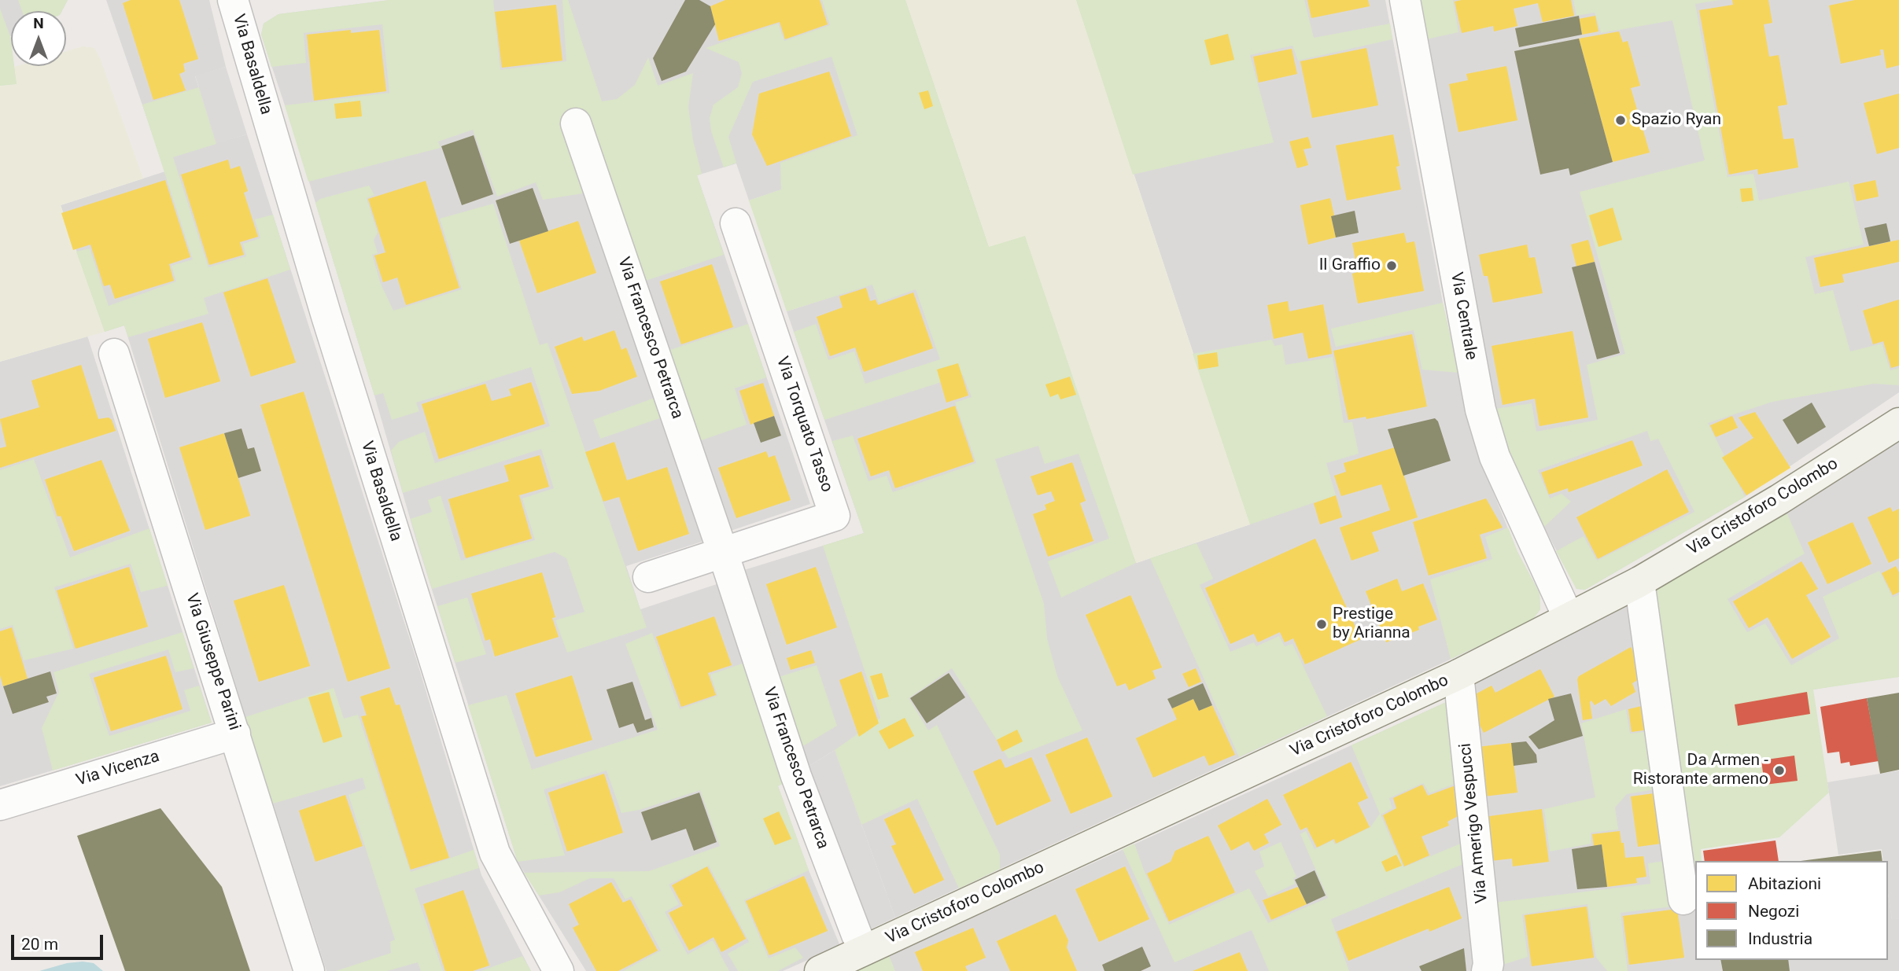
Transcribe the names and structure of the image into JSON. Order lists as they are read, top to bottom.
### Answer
{
  "streets": {
    "main road": ["Via Cristoforo Colombo"],
    "street": [
      "Via Basaldella",
      "Via Centrale",
      "Via Francesco Petrarca",
      "Via Torquato Tasso",
      "Via Giuseppe Parini",
      "Via Vicenza",
      "Via Amerigo Vespucci"
    ]
  },
  "crossings": [
    ["Via Centrale", "Via Cristoforo Colombo"],
    ["Via Francesco Petrarca", "Via Torquato Tasso"],
    ["Via Francesco Petrarca", "Via Cristoforo Colombo"],
    ["Via Cristoforo Colombo", "Via Amerigo Vespucci"],
    ["Via Giuseppe Parini", "Via Vicenza"]
  ],
  "places": [
    "Spazio Ryan",
    "Il Graffio",
    "Prestige by Arianna",
    "Da Armen - Ristorante armeno"
  ],
  "legend": ["Abitazioni", "Negozi", "Industria"],
  "scale_bar": "20 m",
  "north": "top"
}
